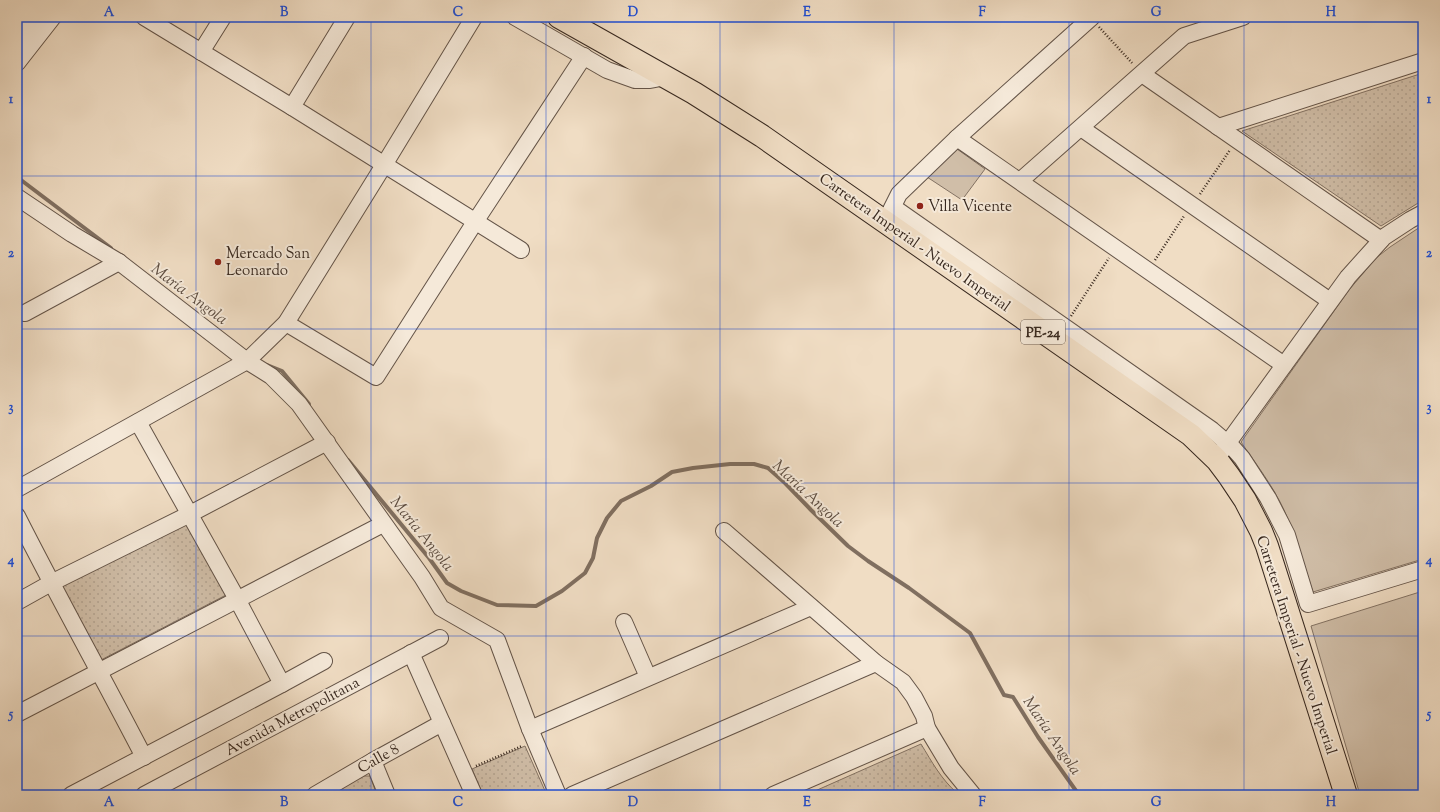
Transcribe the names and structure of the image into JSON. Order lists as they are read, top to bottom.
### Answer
{
  "streets": {
    "highway": ["Carretera Imperial - Nuevo Imperial", "PE-24"],
    "street": ["Avenida Metropolitana", "Calle 8"]
  },
  "water": ["María Angola"],
  "places": ["Villa Vicente", "Mercado San Leonardo"],
  "grid": {
    "columns": [
      "A",
      "B",
      "C",
      "D",
      "E",
      "F",
      "G",
      "H"
    ],
    "rows": [
      "1",
      "2",
      "3",
      "4",
      "5"
    ]
  }
}
